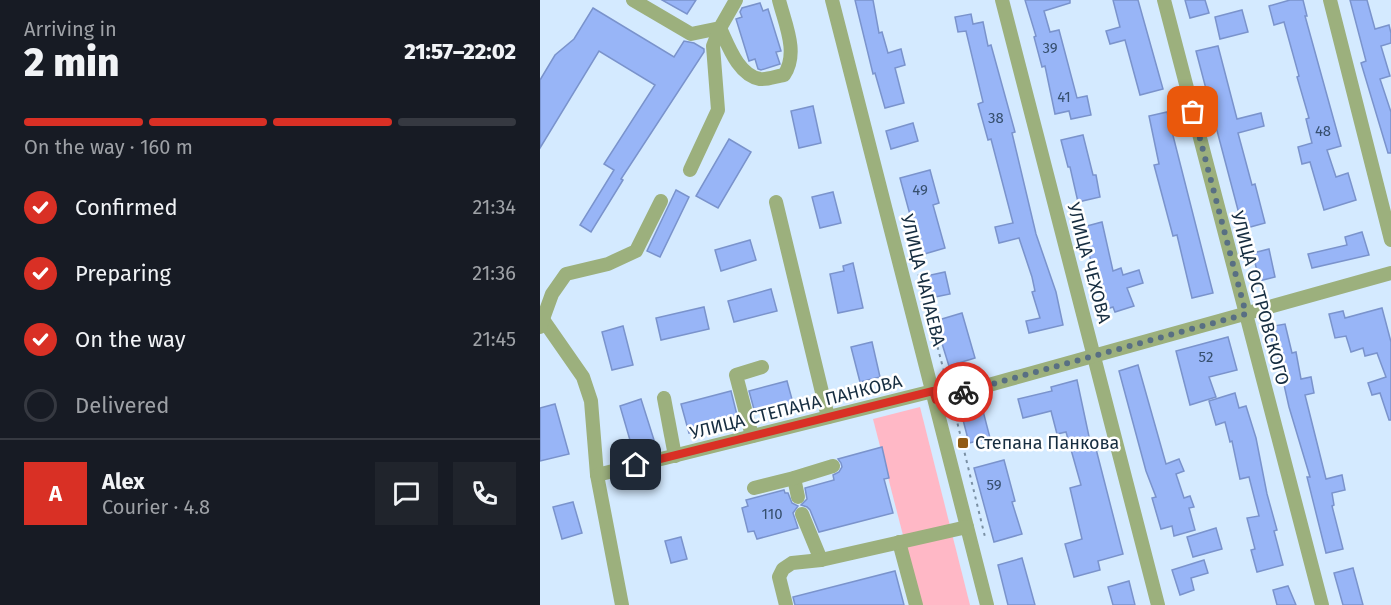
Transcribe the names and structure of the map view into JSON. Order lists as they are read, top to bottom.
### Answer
{
  "streets": {
    "street": [
      "УЛИЦА ЧЕХОВА",
      "УЛИЦА ЧАПАЕВА",
      "УЛИЦА ОСТРОВСКОГО",
      "УЛИЦА СТЕПАНА ПАНКОВА"
    ]
  },
  "crossings": [
    ["УЛИЦА ЧЕХОВА", "УЛИЦА СТЕПАНА ПАНКОВА"],
    ["УЛИЦА ЧАПАЕВА", "УЛИЦА СТЕПАНА ПАНКОВА"],
    ["УЛИЦА ОСТРОВСКОГО", "УЛИЦА СТЕПАНА ПАНКОВА"]
  ],
  "places": {
    "transit": ["Степана Панкова"]
  },
  "house_numbers": [
    "39",
    "41",
    "38",
    "48",
    "49",
    "52",
    "59",
    "110"
  ],
  "page": {
    "heading": ["2 min", "Arriving in", "21:57–22:02"],
    "panel": ["Alex", "Courier · 4.8"],
    "bar": "On the way · 160 m",
    "list": [
      ["Confirmed", "21:34"],
      ["Preparing", "21:36"],
      ["On the way", "21:45"],
      "Delivered"
    ],
    "round": "A"
  }
}
